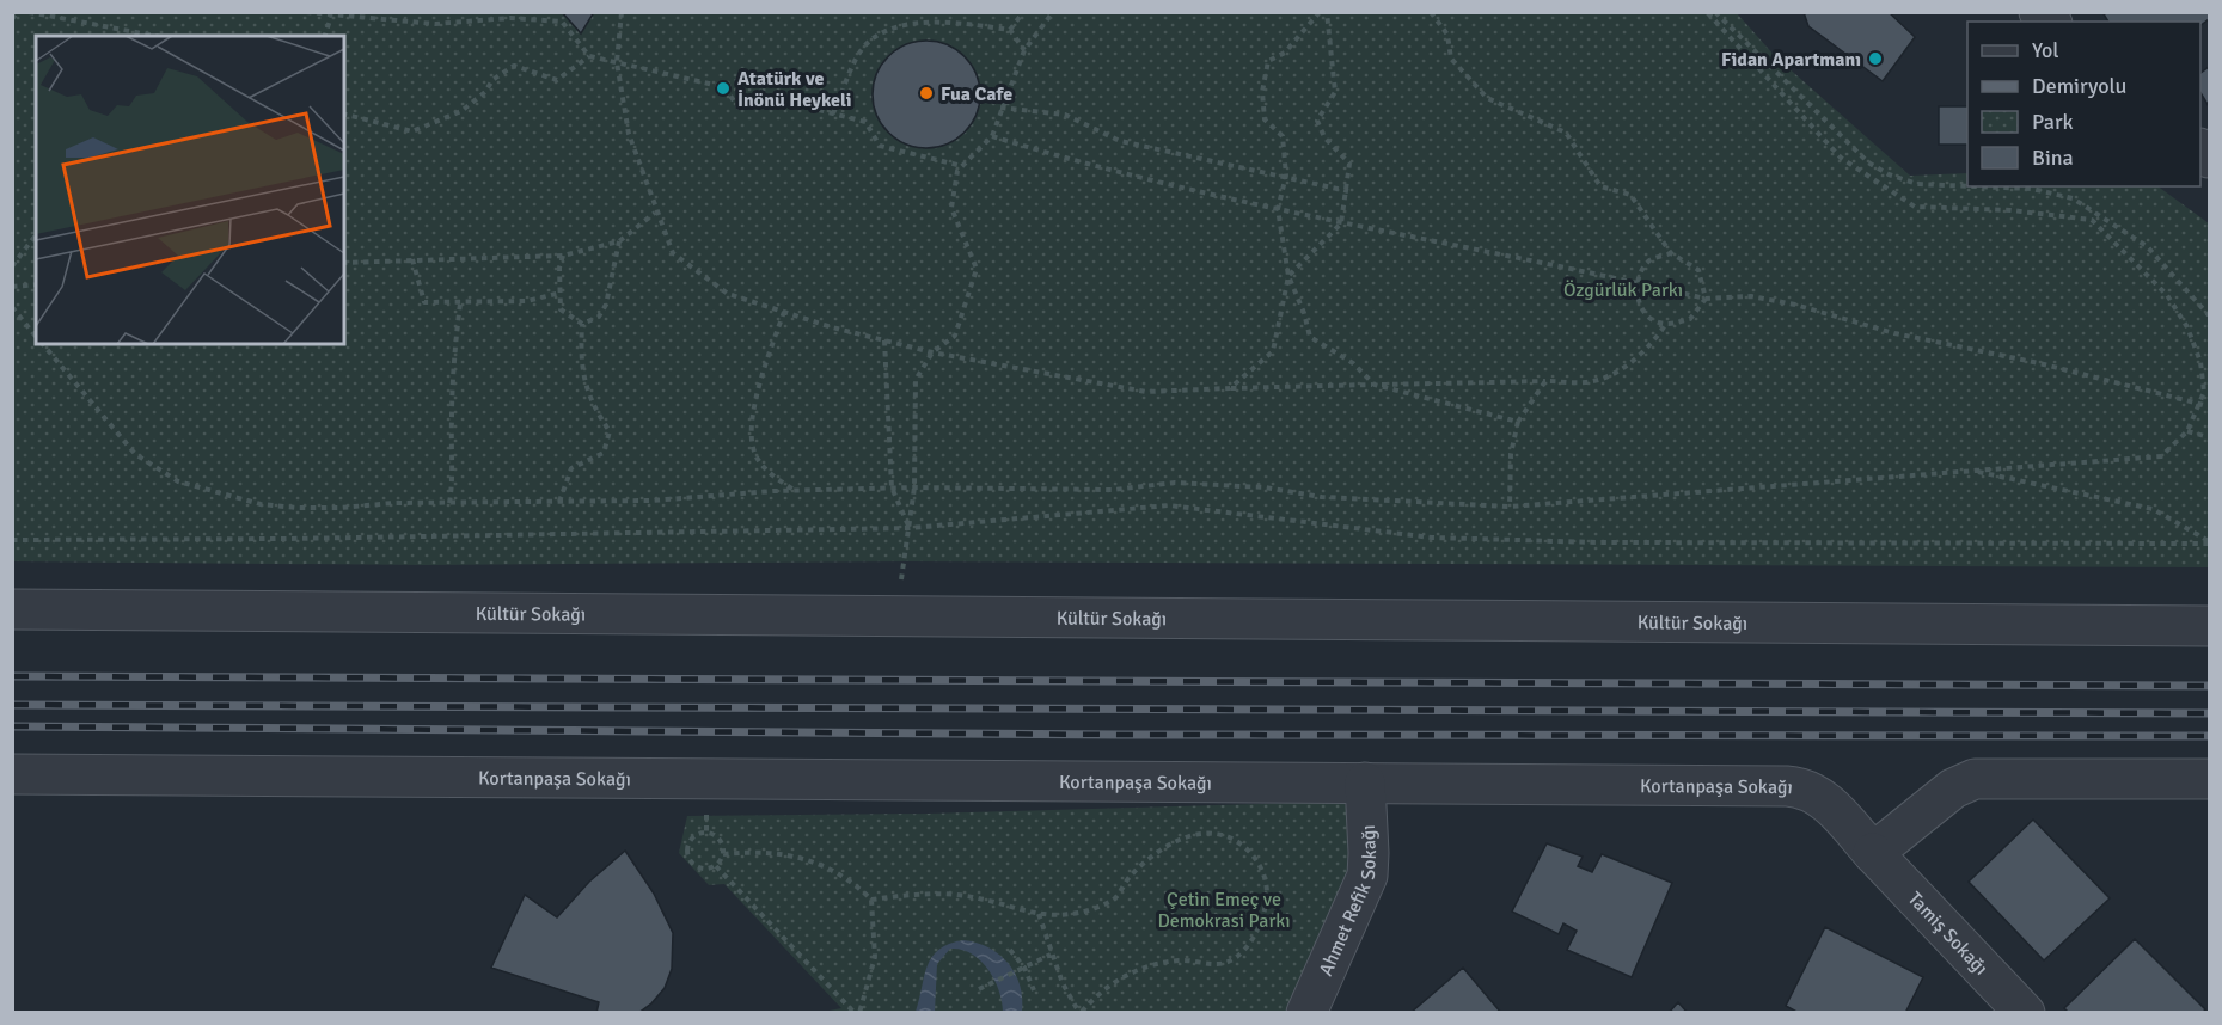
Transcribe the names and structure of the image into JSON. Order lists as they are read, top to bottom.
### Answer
{
  "streets": {
    "street": [
      "Kültür Sokağı",
      "Kortanpaşa Sokağı",
      "Ahmet Refik Sokağı",
      "Tamiş Sokağı"
    ]
  },
  "crossings": [
    ["Kortanpaşa Sokağı", "Ahmet Refik Sokağı"],
    ["Kortanpaşa Sokağı", "Tamiş Sokağı"]
  ],
  "parks": ["Özgürlük Parkı", "Çetin Emeç ve Demokrasi Parkı"],
  "places": ["Fidan Apartmanı", "Atatürk ve İnönü Heykeli", "Fua Cafe"],
  "legend": [
    "Yol",
    "Demiryolu",
    "Park",
    "Bina"
  ]
}
